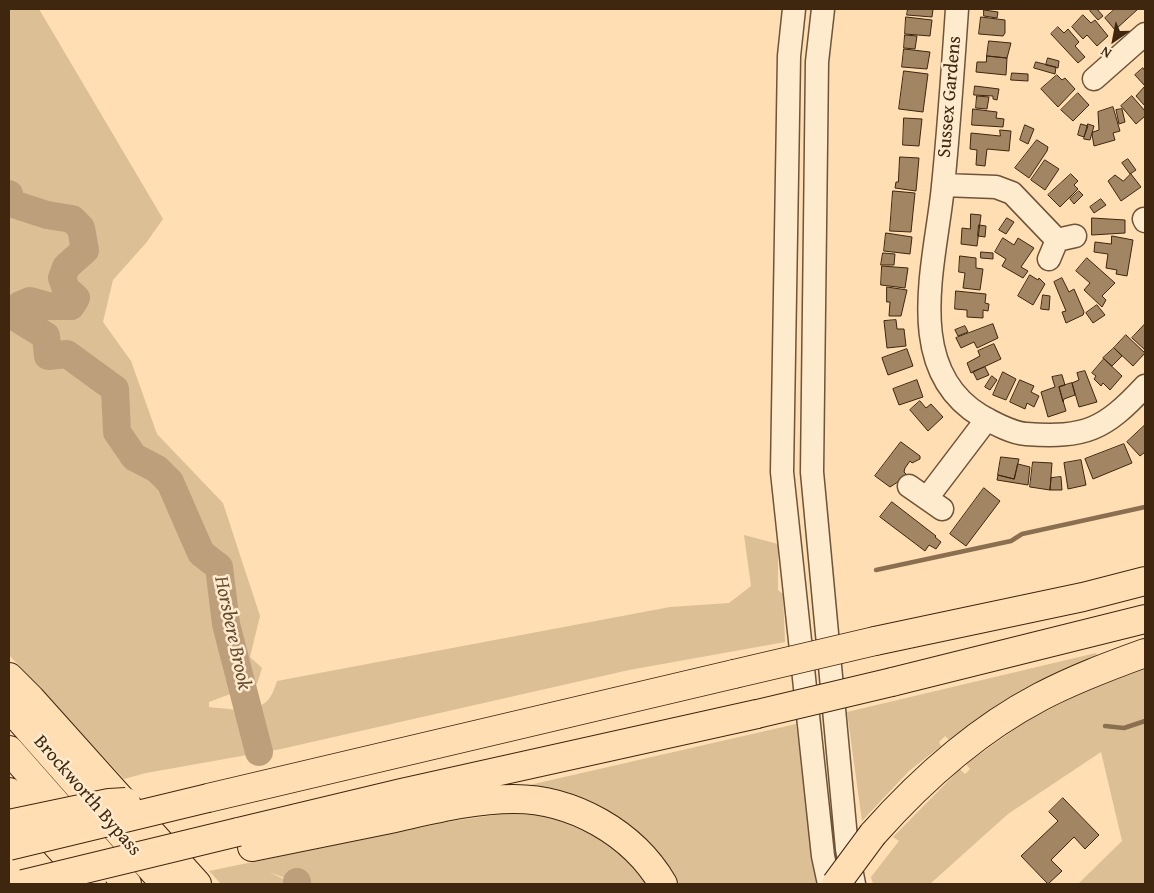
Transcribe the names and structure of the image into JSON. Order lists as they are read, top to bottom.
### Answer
{
  "streets": {
    "highway": ["Brockworth Bypass"],
    "street": ["Sussex Gardens"]
  },
  "water": ["Horsbere Brook"],
  "north": "bottom left"
}
